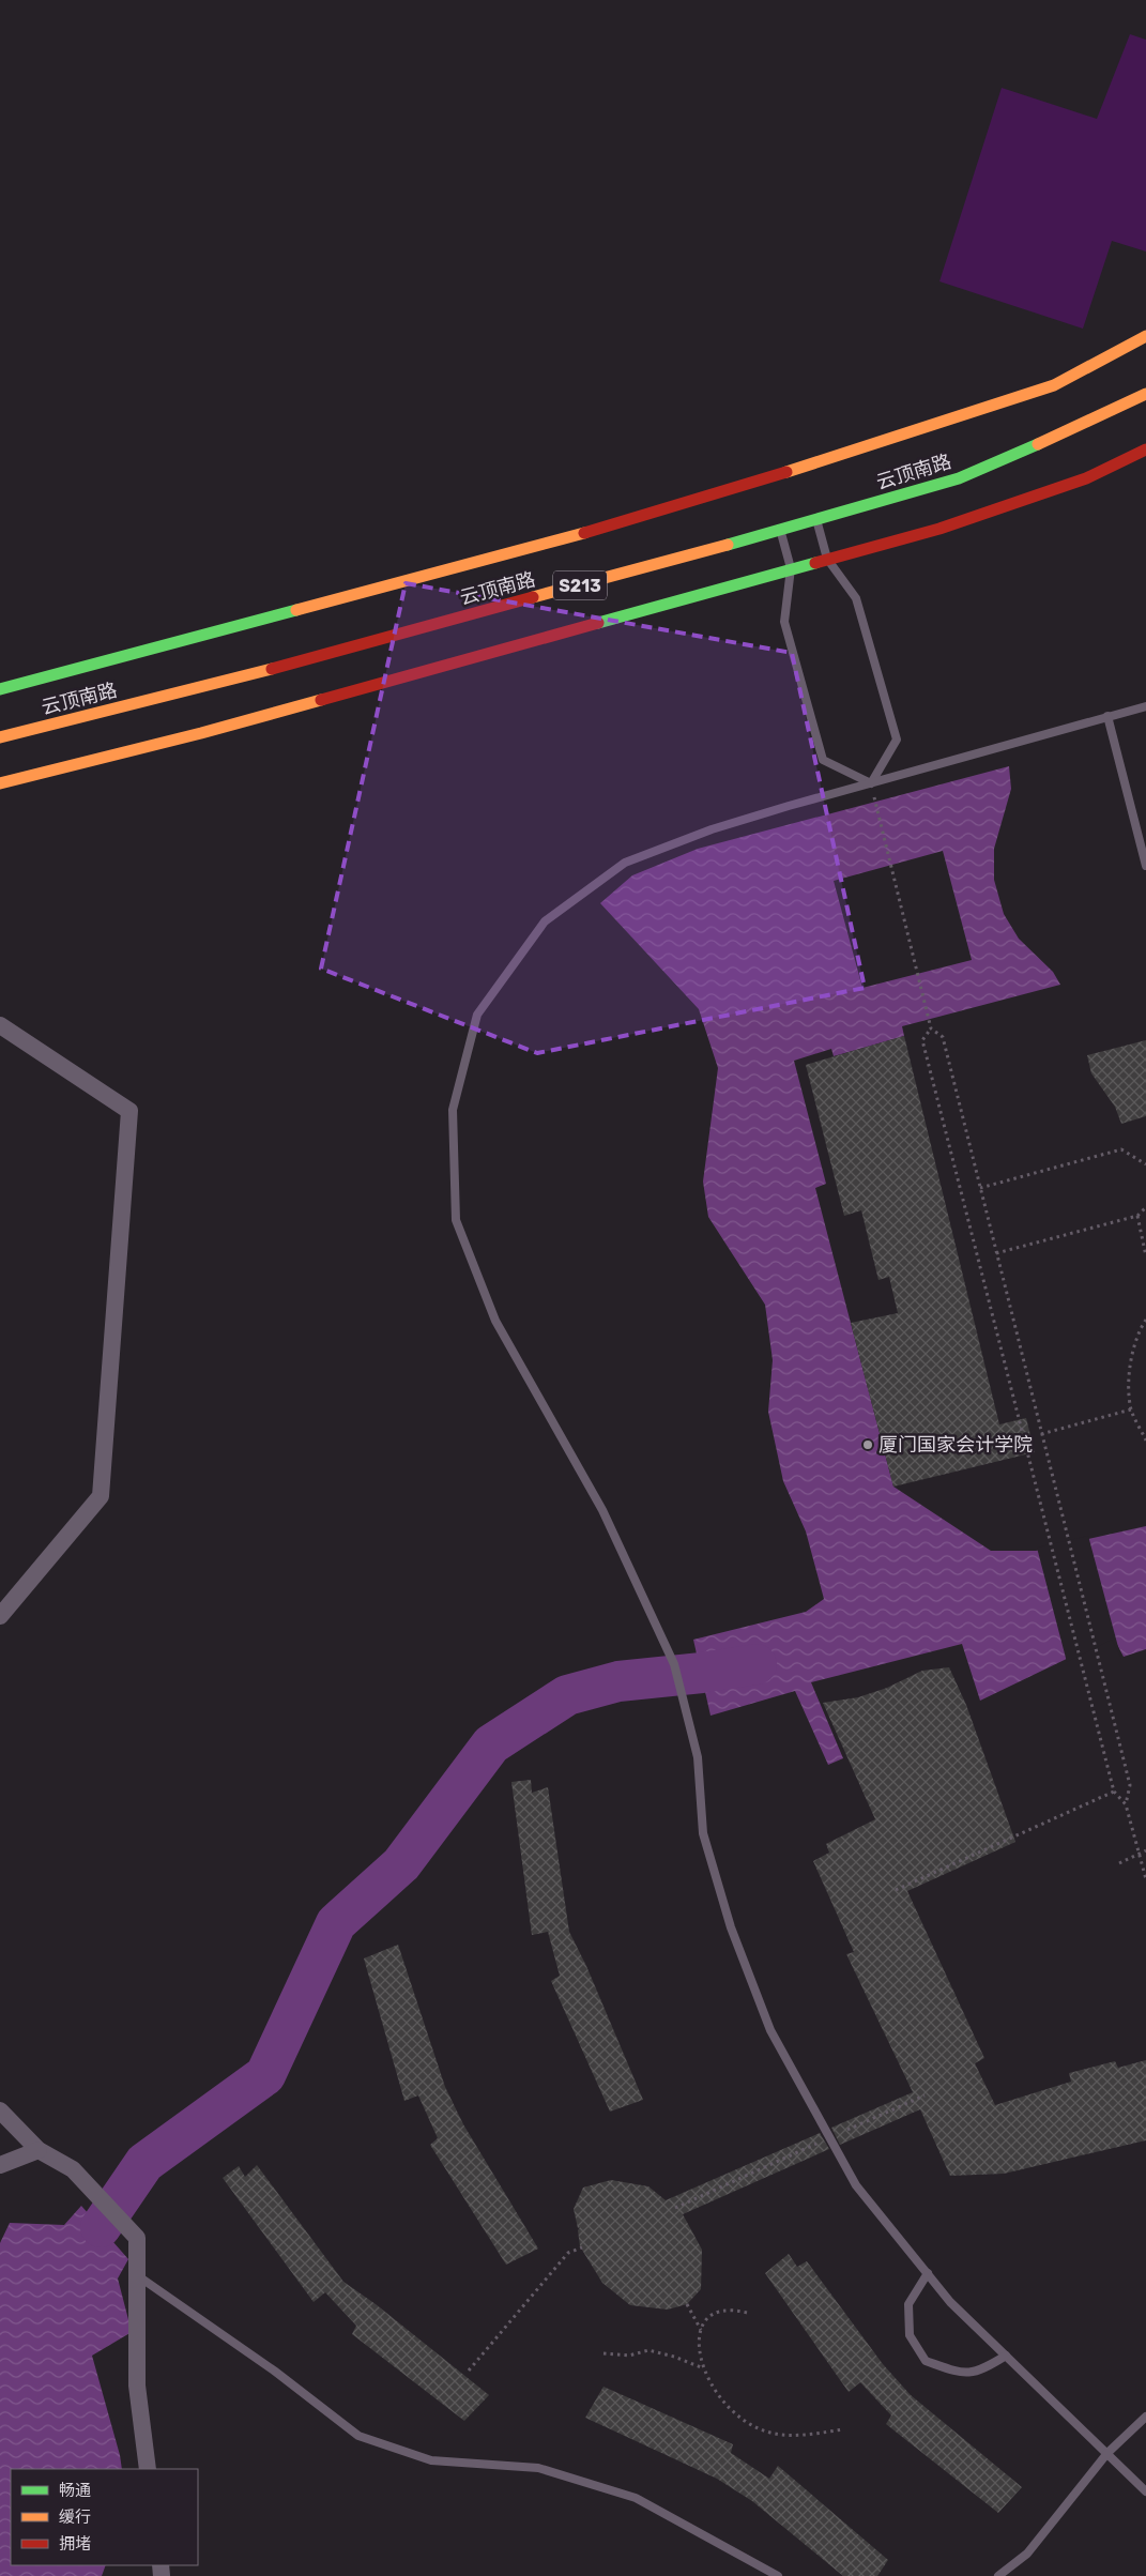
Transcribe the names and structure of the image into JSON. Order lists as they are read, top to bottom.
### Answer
{
  "streets": {
    "main road": ["云顶南路", "S213"]
  },
  "places": ["厦门国家会计学院"],
  "legend": ["畅通", "缓行", "拥堵"]
}
